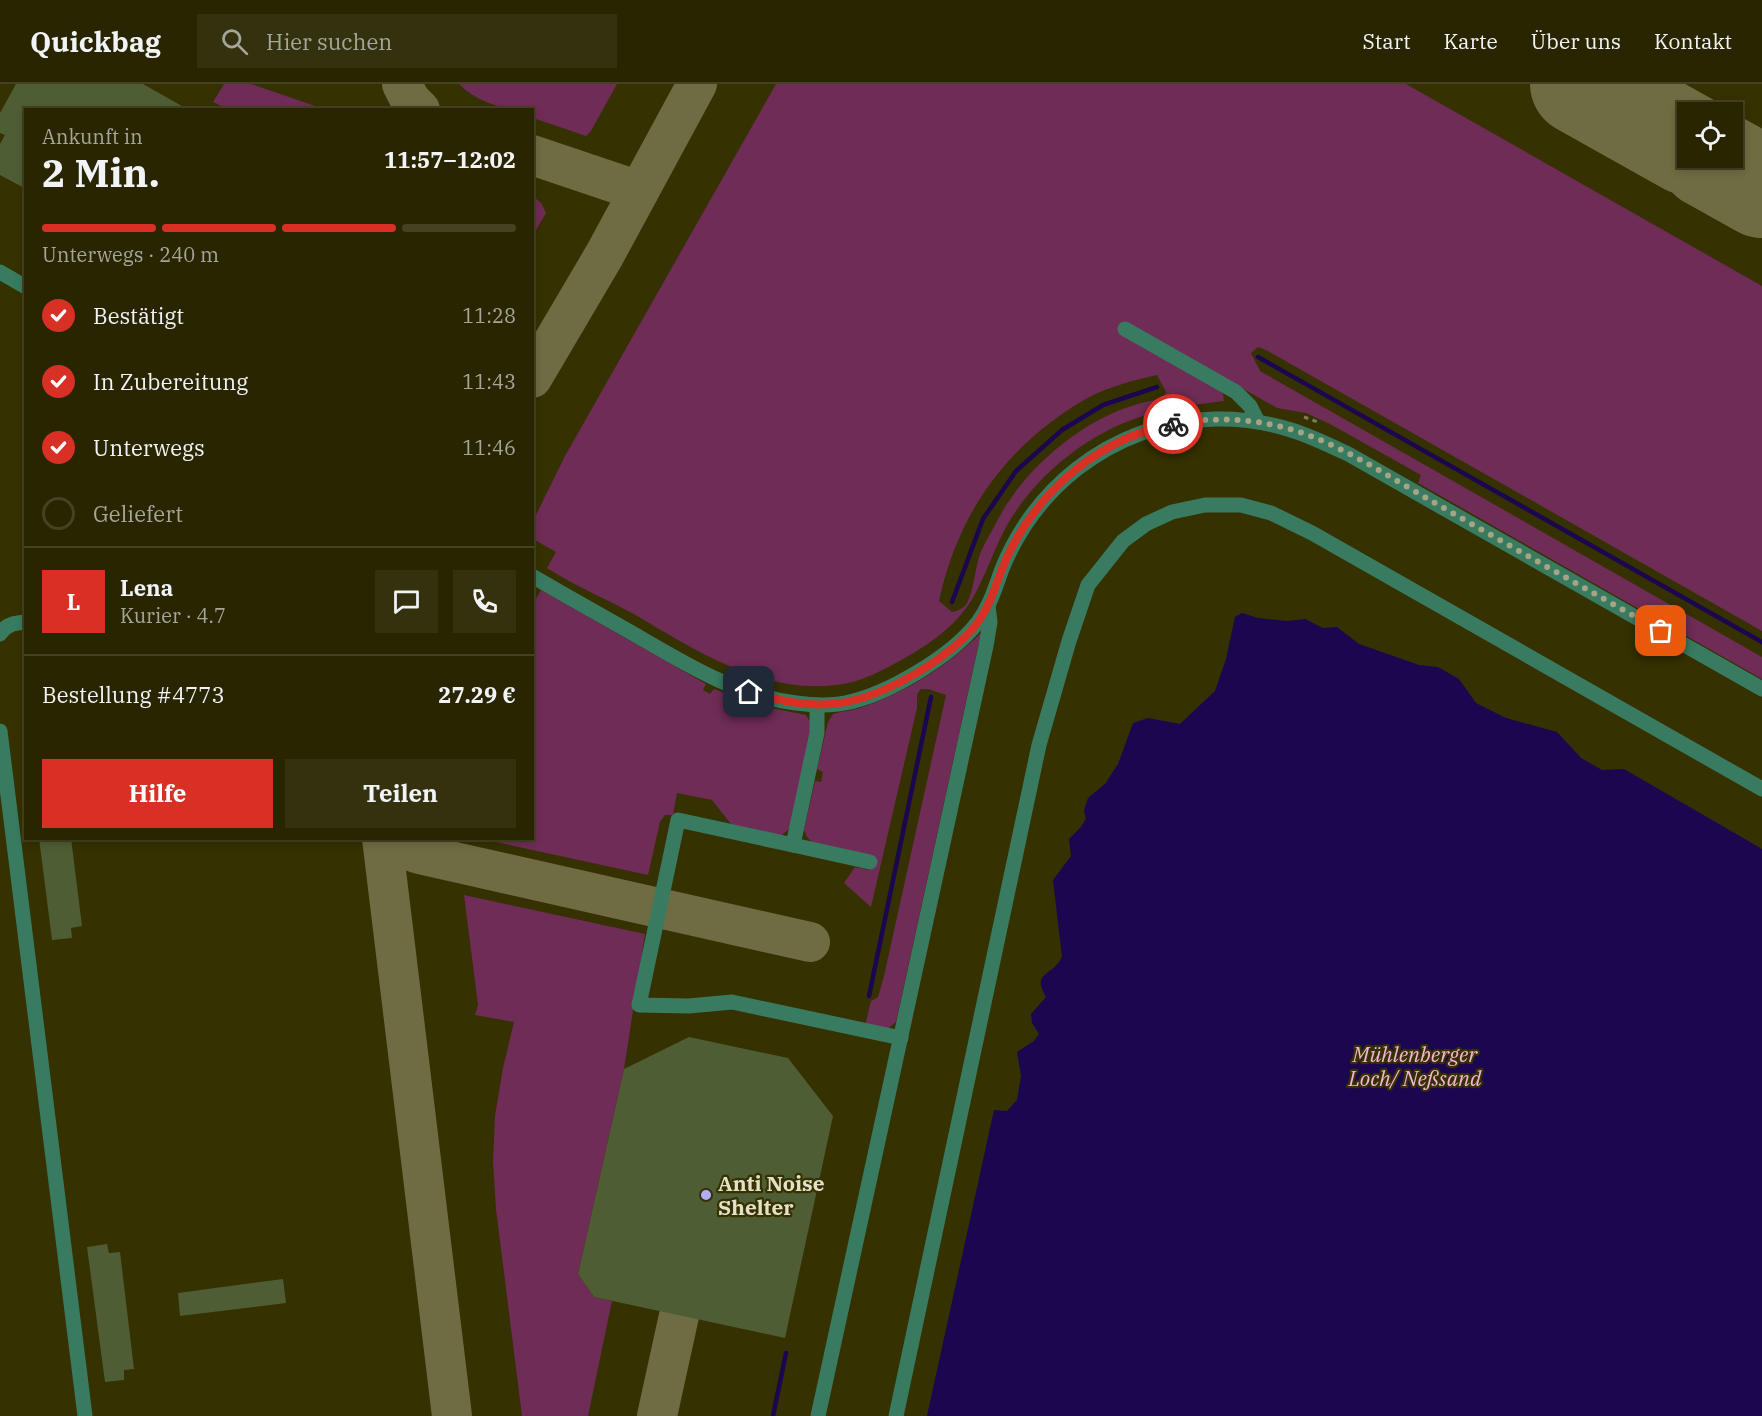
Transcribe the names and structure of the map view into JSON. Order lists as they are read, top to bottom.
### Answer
{
  "parks": ["Mühlenberger Loch/ Neßsand"],
  "places": ["Anti Noise Shelter"],
  "page": {
    "header": "Quickbag",
    "search": "Hier suchen",
    "nav": [
      "Start",
      "Karte",
      "Über uns",
      "Kontakt"
    ],
    "heading": ["2 Min.", "Ankunft in", "11:57–12:02"],
    "panel": [
      "Lena",
      "Kurier · 4.7",
      "Bestellung #4773",
      "27.29 €"
    ],
    "bar": "Unterwegs · 240 m",
    "list": [
      ["Bestätigt", "11:28"],
      ["In Zubereitung", "11:43"],
      ["Unterwegs", "11:46"],
      "Geliefert"
    ],
    "round": "L",
    "buttons": ["Hilfe", "Teilen"]
  }
}
